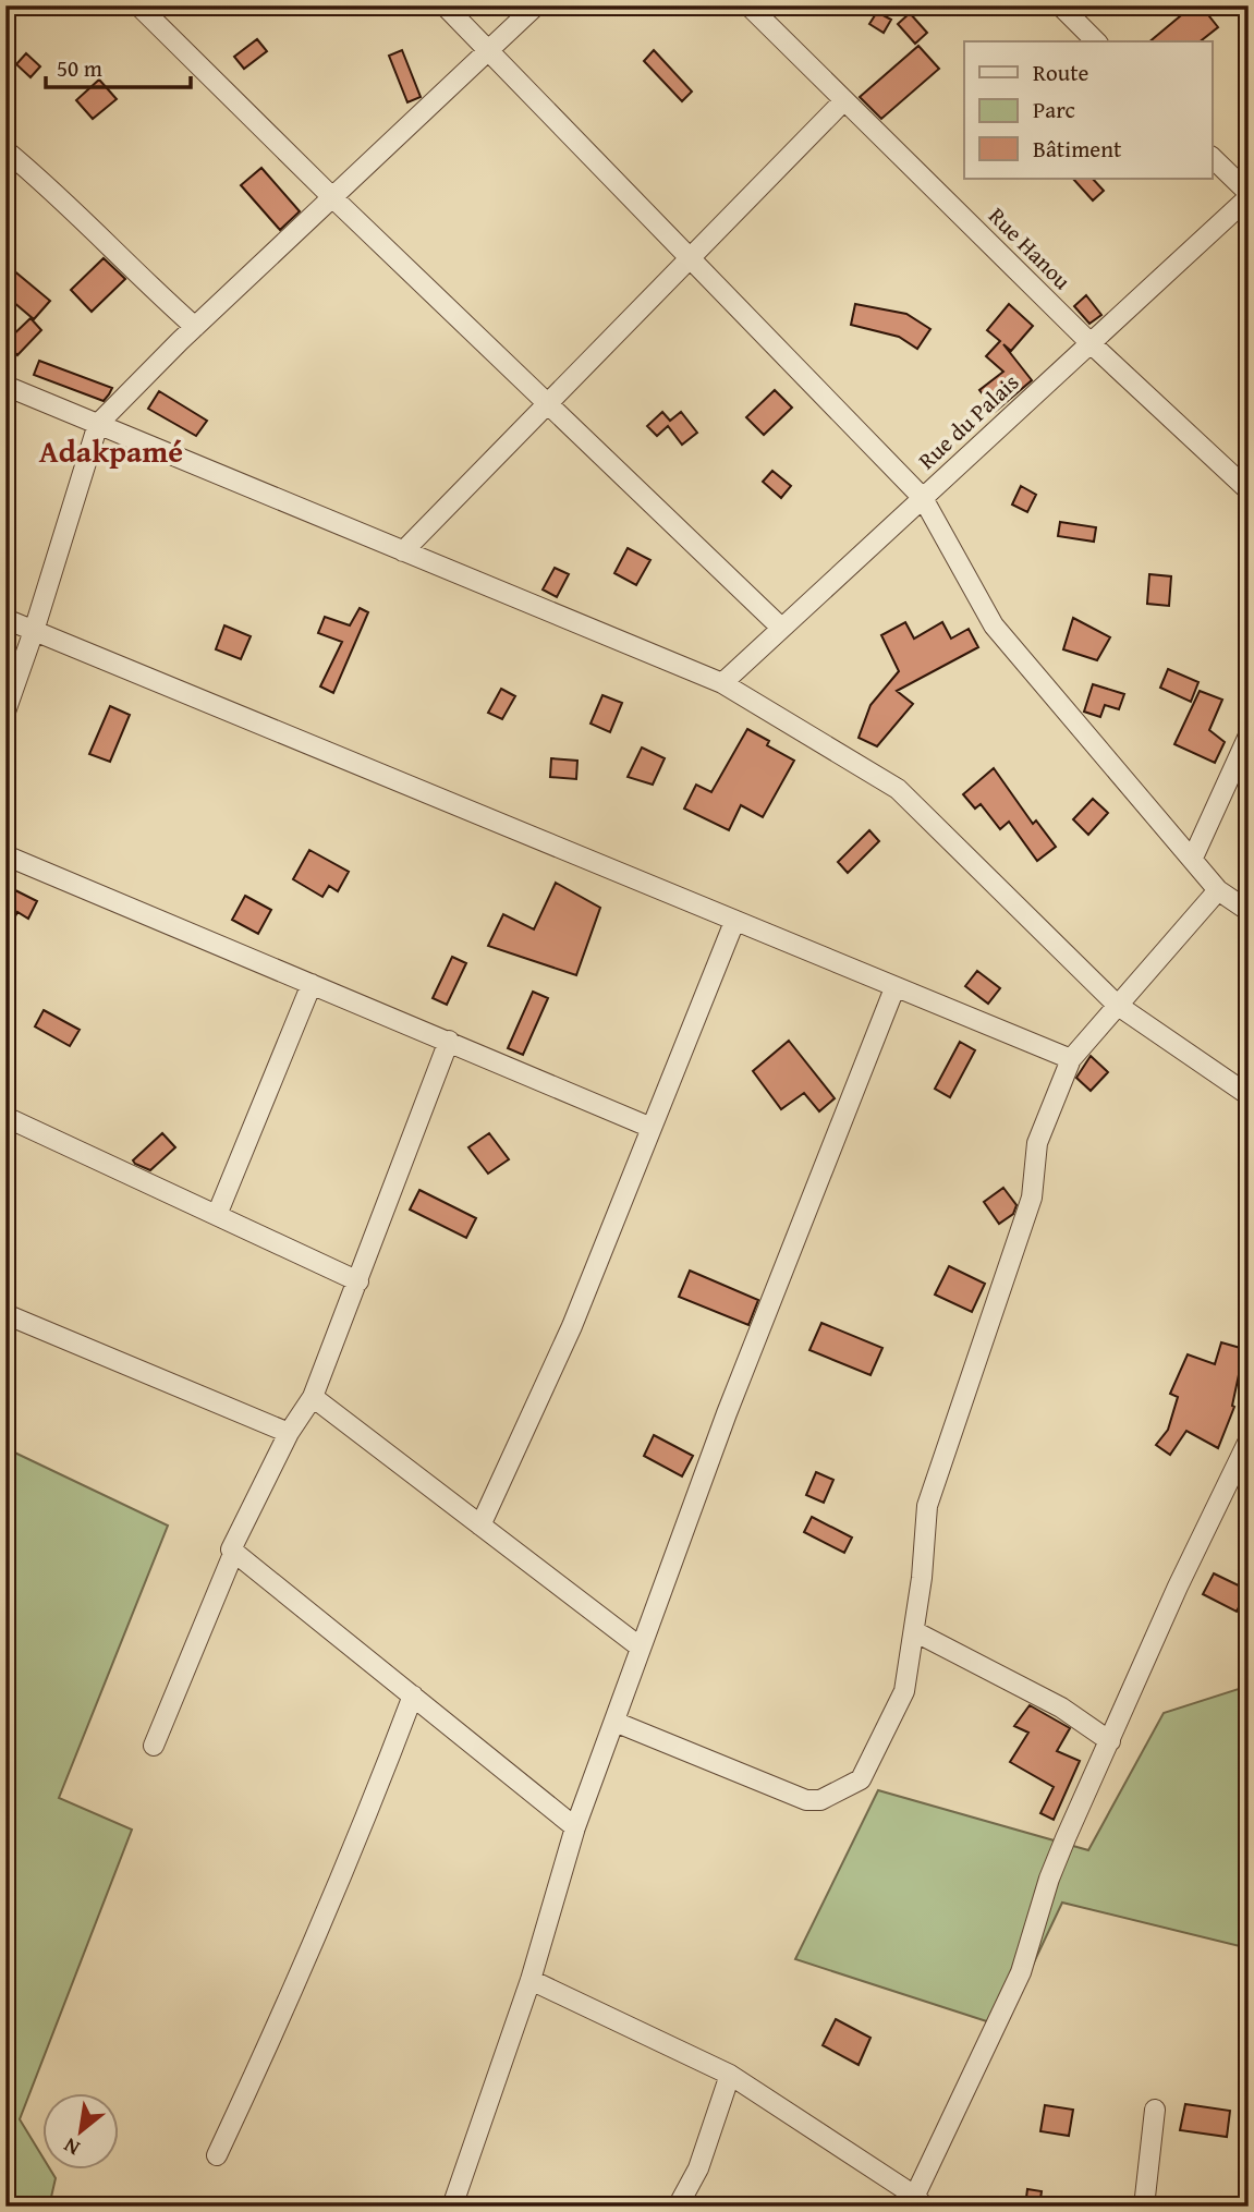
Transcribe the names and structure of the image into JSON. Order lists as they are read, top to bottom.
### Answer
{
  "streets": {
    "street": ["Rue Hanou", "Rue du Palais"]
  },
  "crossings": [
    ["Rue Hanou", "Rue du Palais"]
  ],
  "districts": ["Adakpamé"],
  "legend": ["Route", "Parc", "Bâtiment"],
  "scale_bar": "50 m",
  "north": "bottom left"
}
